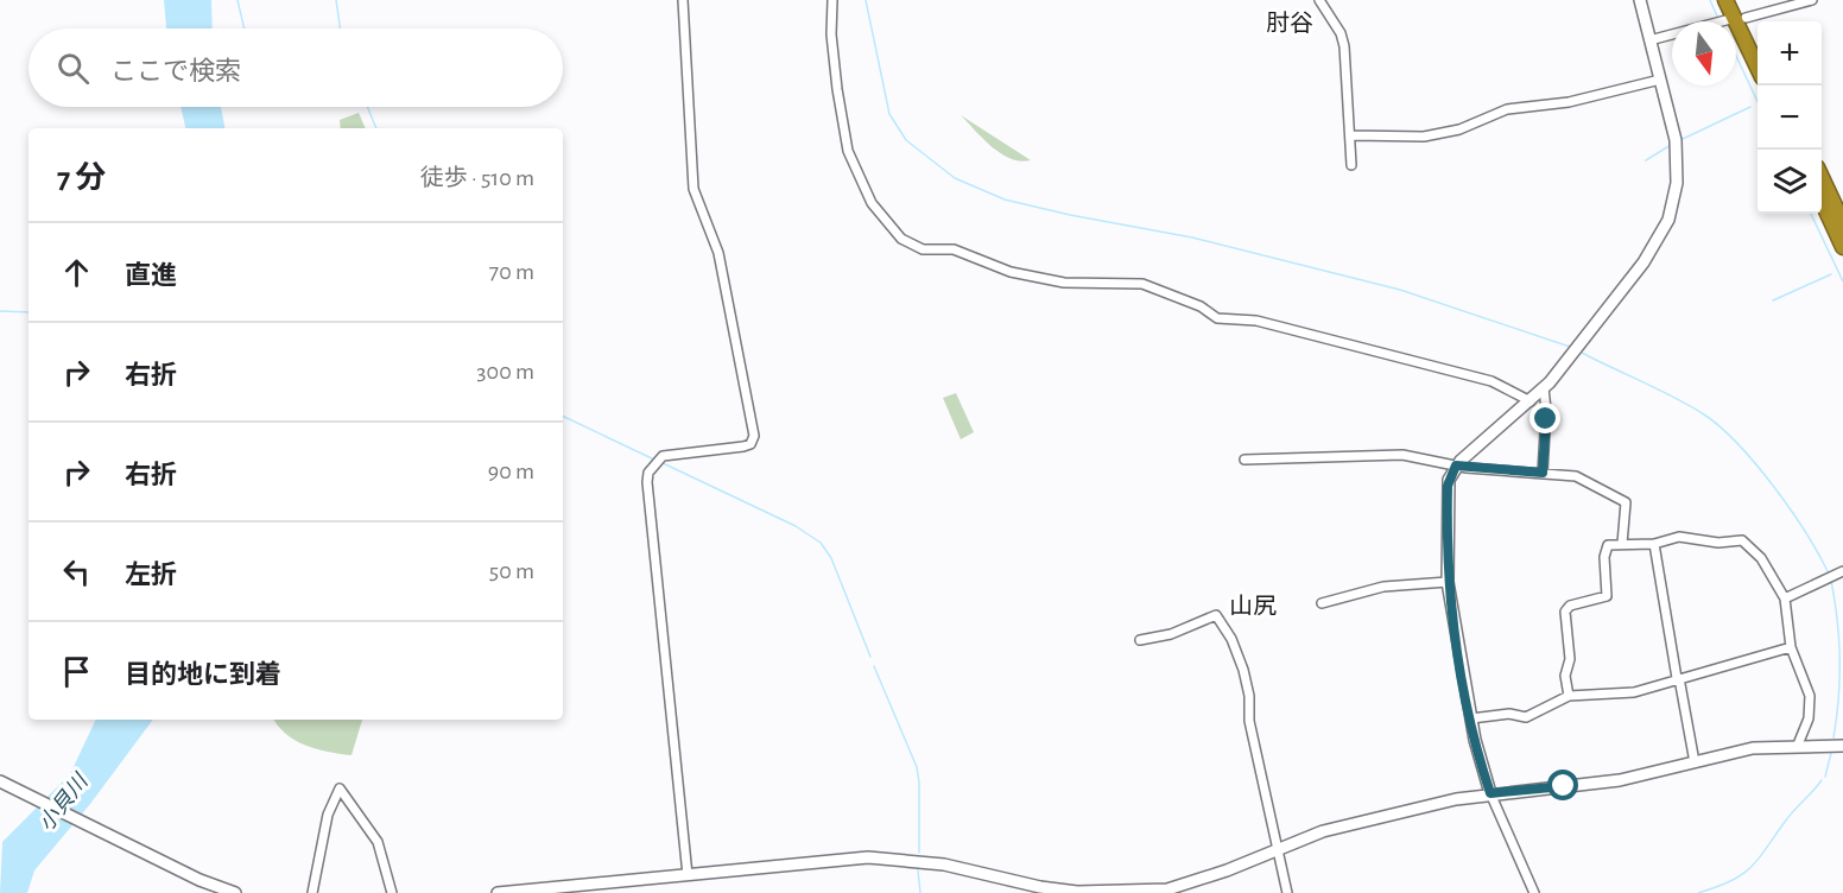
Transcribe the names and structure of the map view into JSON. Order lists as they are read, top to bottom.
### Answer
{
  "districts": ["肘谷", "山尻"],
  "water": ["小貝川"],
  "north": "bottom",
  "page": {
    "map_buttons": ["+", "−"],
    "search": "ここで検索",
    "heading": ["7 分", "徒歩 · 510 m"],
    "list": [
      ["直進", "70 m"],
      ["右折", "300 m"],
      ["右折", "90 m"],
      ["左折", "50 m"],
      "目的地に到着"
    ]
  }
}
